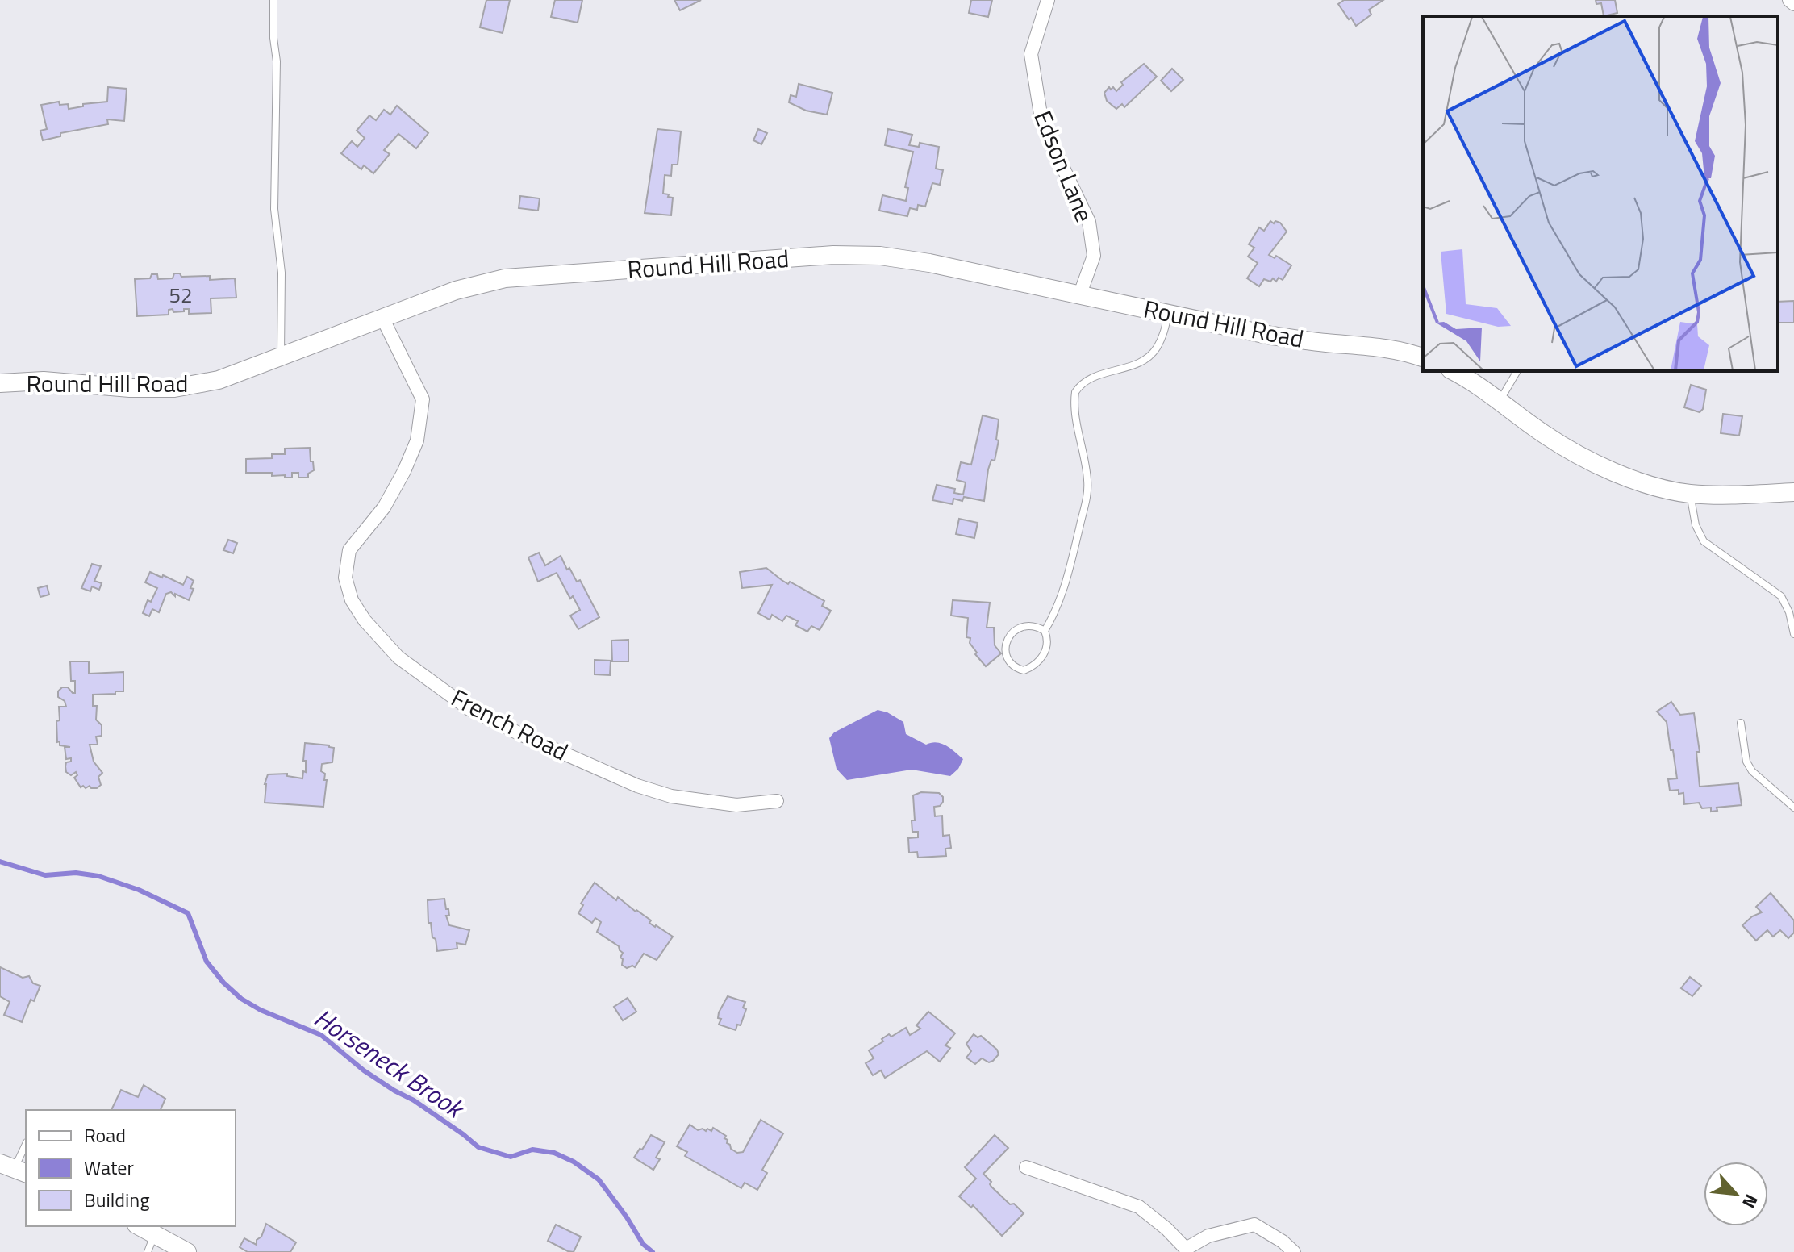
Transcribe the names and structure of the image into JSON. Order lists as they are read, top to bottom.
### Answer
{
  "streets": {
    "street": ["Edson Lane", "Round Hill Road", "French Road"]
  },
  "crossings": [
    ["Edson Lane", "Round Hill Road"],
    ["Round Hill Road", "French Road"]
  ],
  "water": ["Horseneck Brook"],
  "house_numbers": ["52"],
  "legend": ["Road", "Water", "Building"],
  "north": "bottom right"
}
